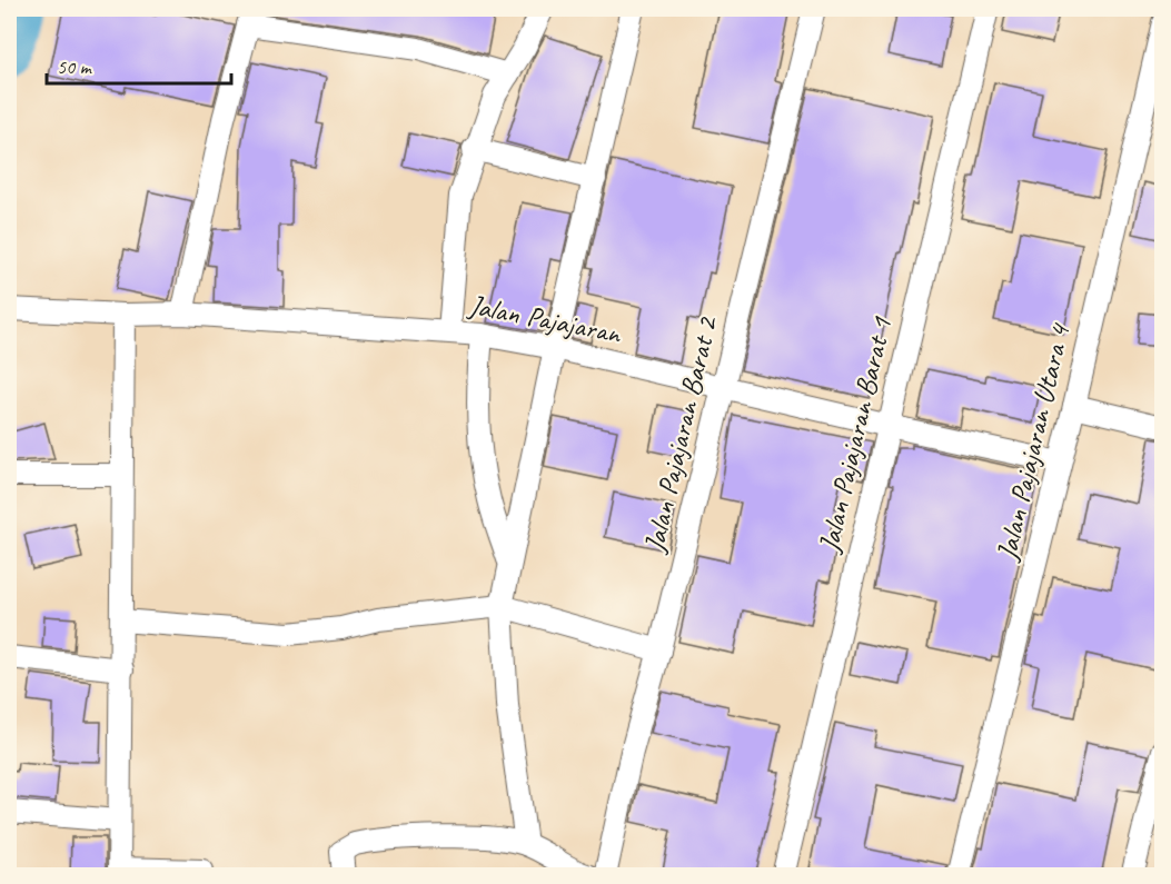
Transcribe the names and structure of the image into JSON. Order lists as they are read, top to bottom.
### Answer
{
  "streets": {
    "street": [
      "Jalan Pajajaran",
      "Jalan Pajajaran Barat 2",
      "Jalan Pajajaran Barat 1",
      "Jalan Pajajaran Utara 4"
    ]
  },
  "crossings": [
    ["Jalan Pajajaran", "Jalan Pajajaran Barat 2"],
    ["Jalan Pajajaran", "Jalan Pajajaran Barat 1"],
    ["Jalan Pajajaran", "Jalan Pajajaran Utara 4"]
  ],
  "scale_bar": "50 m"
}
